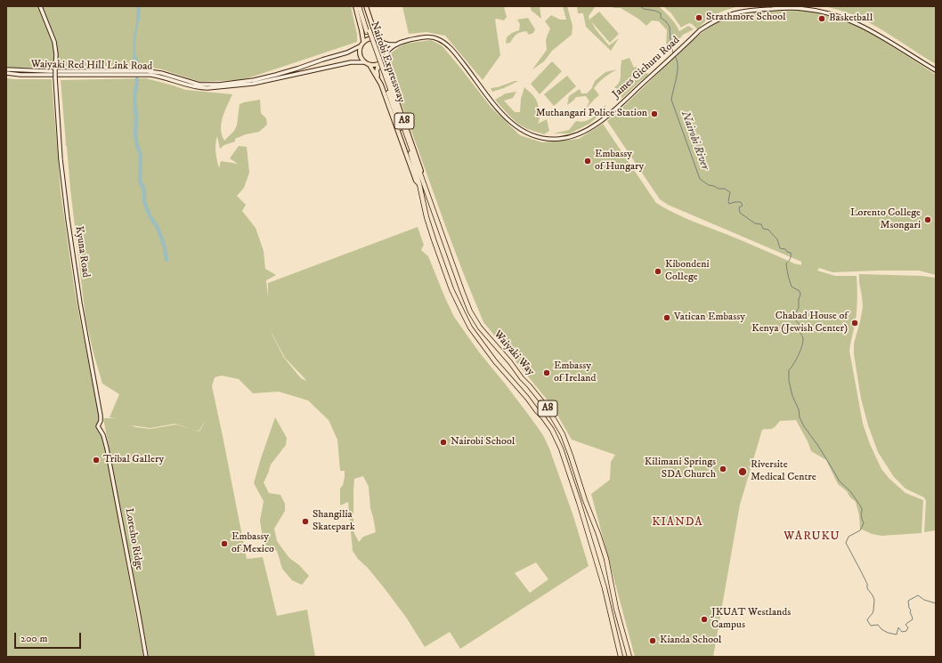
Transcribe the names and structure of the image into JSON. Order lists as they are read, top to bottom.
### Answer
{
  "streets": {
    "highway": ["Nairobi Expressway", "A8", "Waiyaki Way"],
    "main road": [
      "Waiyaki Red Hill Link Road",
      "James Gichuru Road",
      "Kyuna Road",
      "Loresho Ridge"
    ]
  },
  "crossings": [
    ["Nairobi Expressway", "Waiyaki Way"],
    ["Waiyaki Red Hill Link Road", "Waiyaki Way"],
    ["Kyuna Road", "Loresho Ridge"]
  ],
  "districts": ["KIANDA", "WARUKU"],
  "water": ["Nairobi River"],
  "places": [
    "Strathmore School",
    "Basketball",
    "Muthangari Police Station",
    "Embassy of Hungary",
    "Lorento College Msongari",
    "Kibondeni College",
    "Vatican Embassy",
    "Chabad House of Kenya (Jewish Center)",
    "Embassy of Ireland",
    "Nairobi School",
    "Tribal Gallery",
    "Kilimani Springs SDA Church",
    "Riversite Medical Centre",
    "Shangilia Skatepark",
    "Embassy of Mexico",
    "JKUAT Westlands Campus",
    "Kianda School"
  ],
  "scale_bar": "200 m"
}
